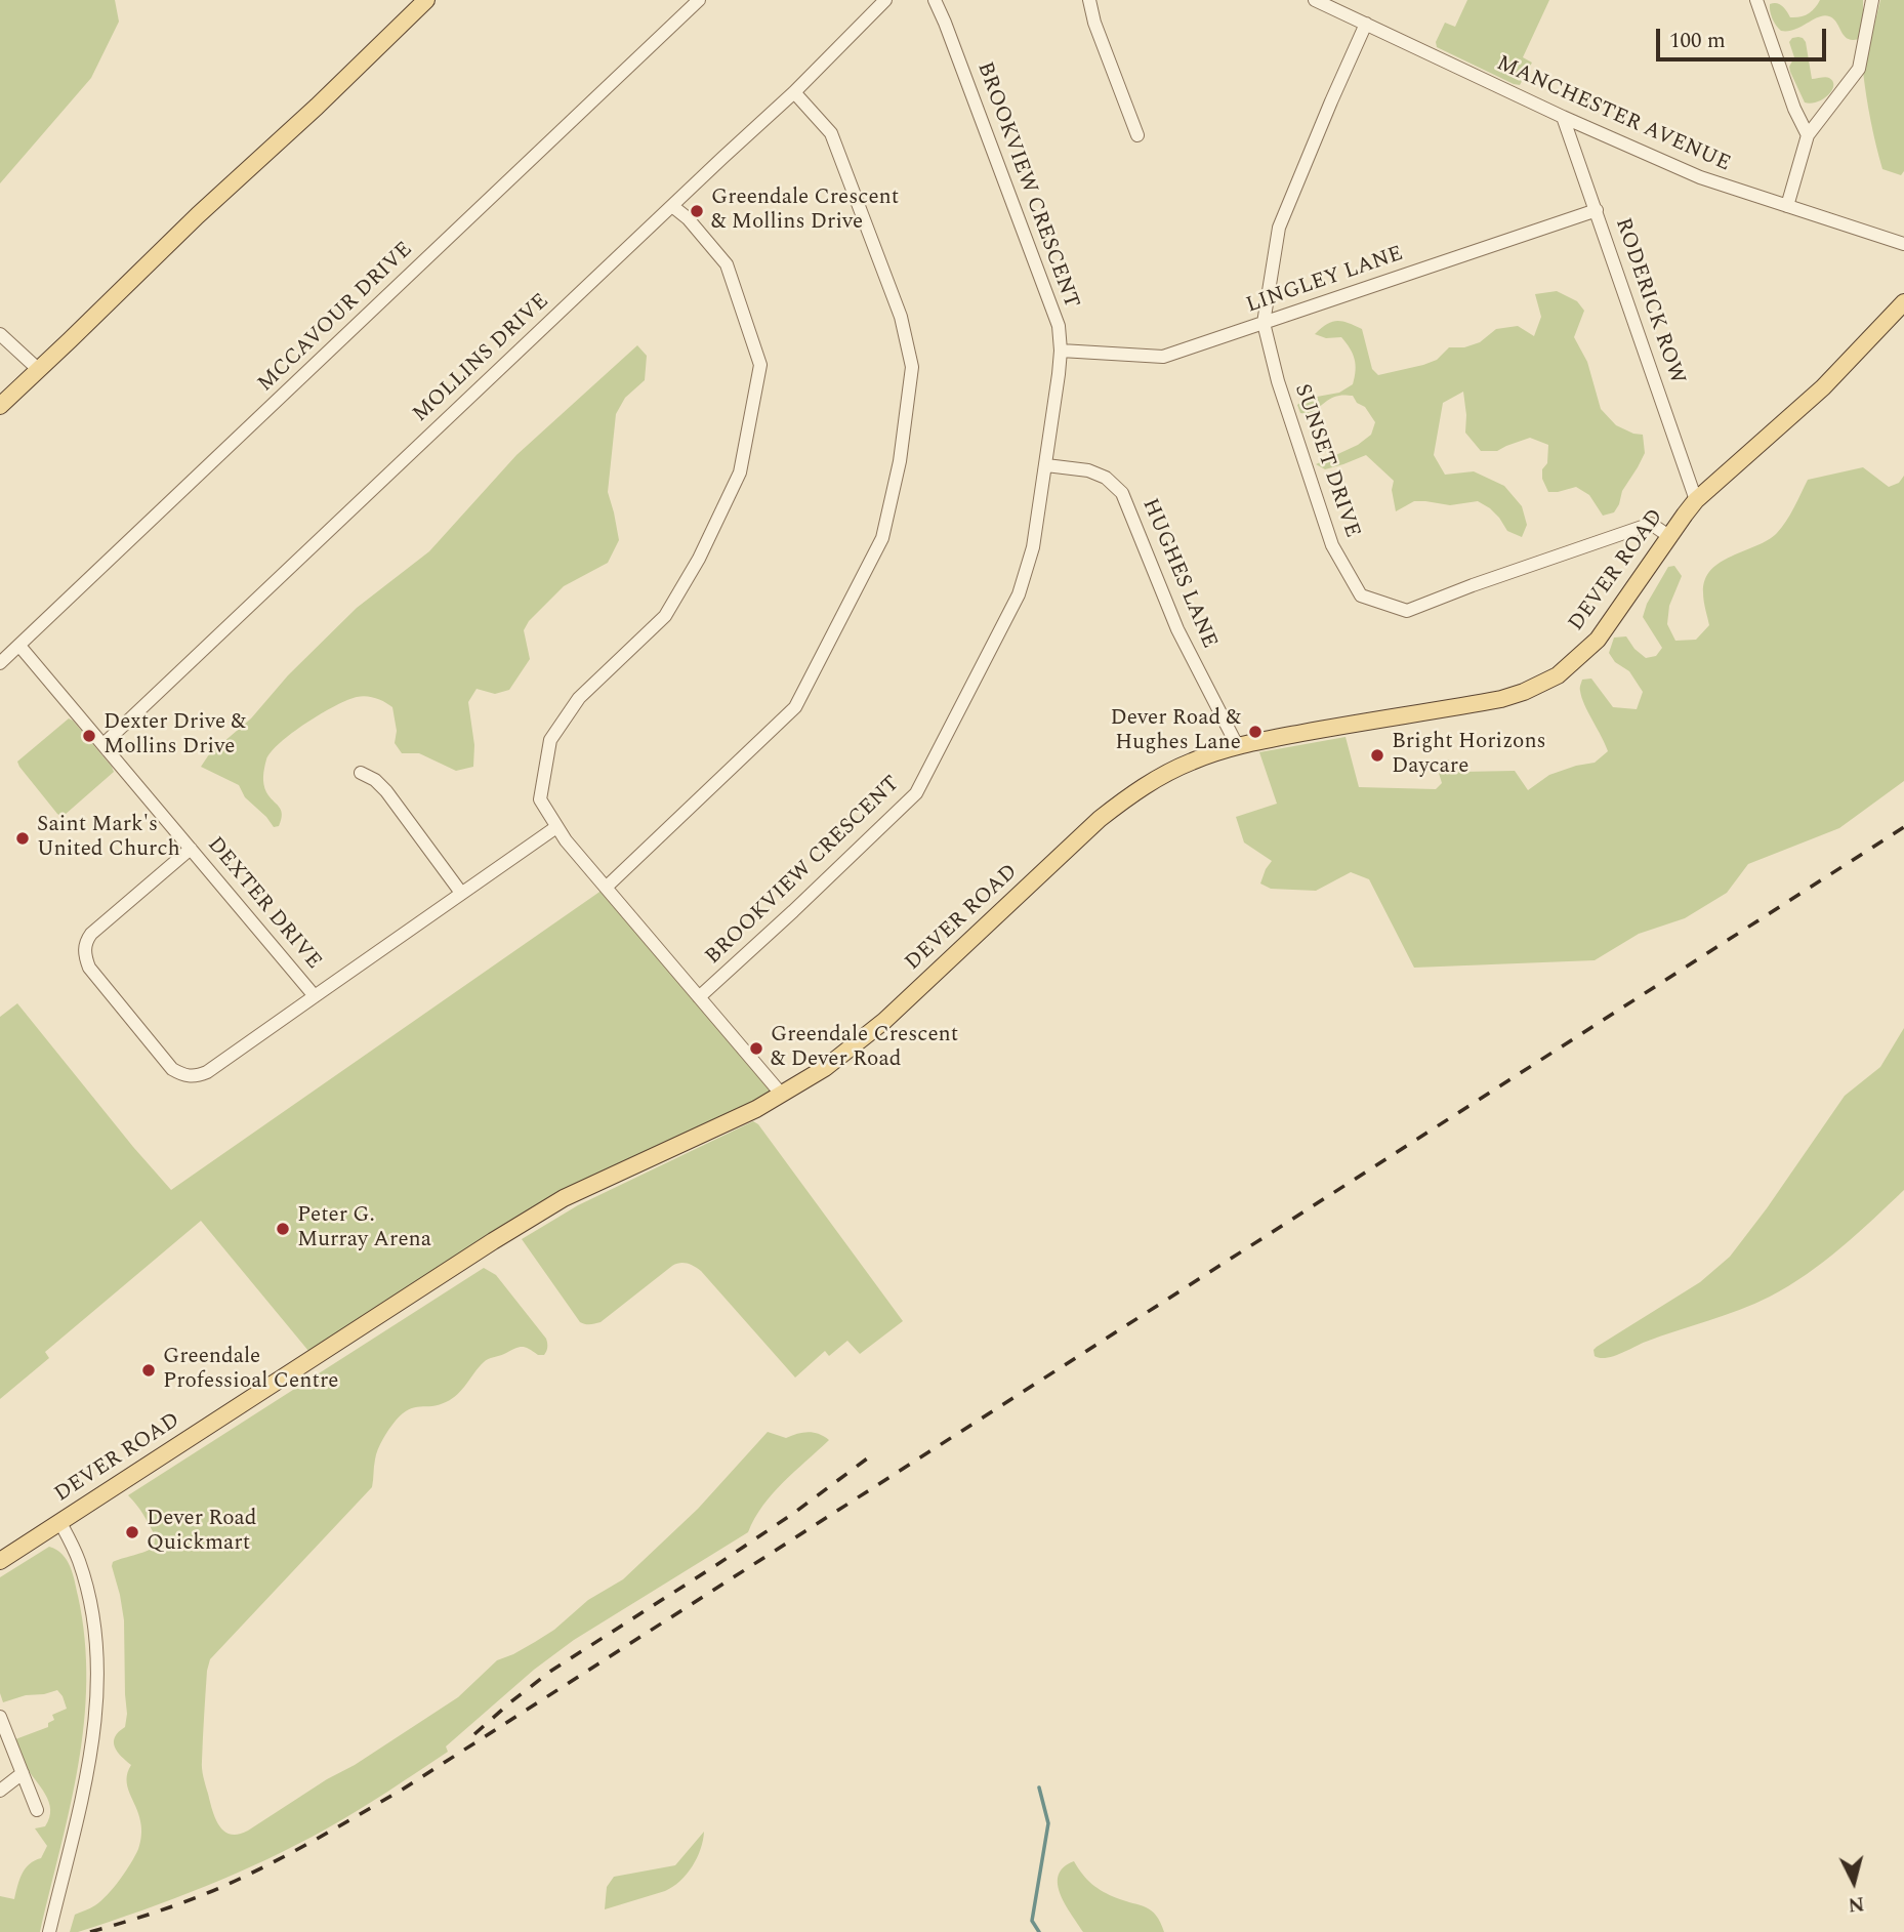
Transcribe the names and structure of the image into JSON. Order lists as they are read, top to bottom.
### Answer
{
  "streets": {
    "main road": ["DEVER ROAD"],
    "street": [
      "MANCHESTER AVENUE",
      "BROOKVIEW CRESCENT",
      "LINGLEY LANE",
      "RODERICK ROW",
      "MCCAVOUR DRIVE",
      "MOLLINS DRIVE",
      "SUNSET DRIVE",
      "HUGHES LANE",
      "DEXTER DRIVE"
    ]
  },
  "crossings": [
    ["MANCHESTER AVENUE", "RODERICK ROW"],
    ["MANCHESTER AVENUE", "SUNSET DRIVE"],
    ["BROOKVIEW CRESCENT", "LINGLEY LANE"],
    ["BROOKVIEW CRESCENT", "HUGHES LANE"],
    ["LINGLEY LANE", "RODERICK ROW"],
    ["LINGLEY LANE", "SUNSET DRIVE"],
    ["RODERICK ROW", "DEVER ROAD"],
    ["MCCAVOUR DRIVE", "DEXTER DRIVE"],
    ["MOLLINS DRIVE", "DEXTER DRIVE"],
    ["SUNSET DRIVE", "DEVER ROAD"],
    ["DEVER ROAD", "HUGHES LANE"]
  ],
  "places": [
    "Greendale Crescent & Mollins Drive",
    "Dever Road & Hughes Lane",
    "Dexter Drive & Mollins Drive",
    "Bright Horizons Daycare",
    "Saint Mark's United Church",
    "Greendale Crescent & Dever Road",
    "Peter G. Murray Arena",
    "Greendale Professioal Centre",
    "Dever Road Quickmart"
  ],
  "scale_bar": "100 m",
  "north": "bottom"
}
